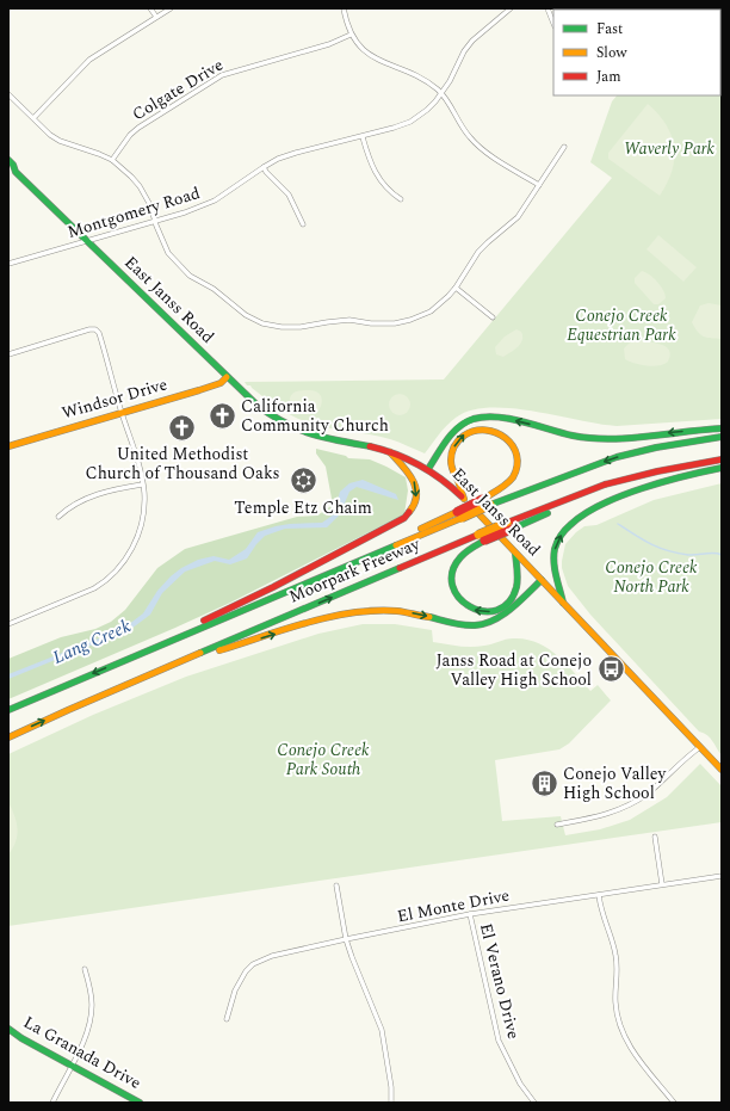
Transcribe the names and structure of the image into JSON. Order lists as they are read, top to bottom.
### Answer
{
  "streets": {
    "main road": [
      "East Janss Road",
      "Windsor Drive",
      "Moorpark Freeway",
      "La Granada Drive"
    ],
    "street": [
      "Colgate Drive",
      "Montgomery Road",
      "El Monte Drive",
      "El Verano Drive"
    ]
  },
  "crossings": [
    ["Montgomery Road", "East Janss Road"],
    ["East Janss Road", "Windsor Drive"],
    ["El Monte Drive", "El Verano Drive"]
  ],
  "water": ["Lang Creek"],
  "parks": [
    "Waverly Park",
    "Conejo Creek Equestrian Park",
    "Conejo Creek North Park",
    "Conejo Creek Park South"
  ],
  "places": {
    "church": ["California Community Church", "United Methodist Church of Thousand Oaks"],
    "synagogue": ["Temple Etz Chaim"],
    "bus stop": ["Janss Road at Conejo Valley High School"],
    "building": ["Conejo Valley High School"]
  },
  "legend": ["Fast", "Slow", "Jam"]
}
